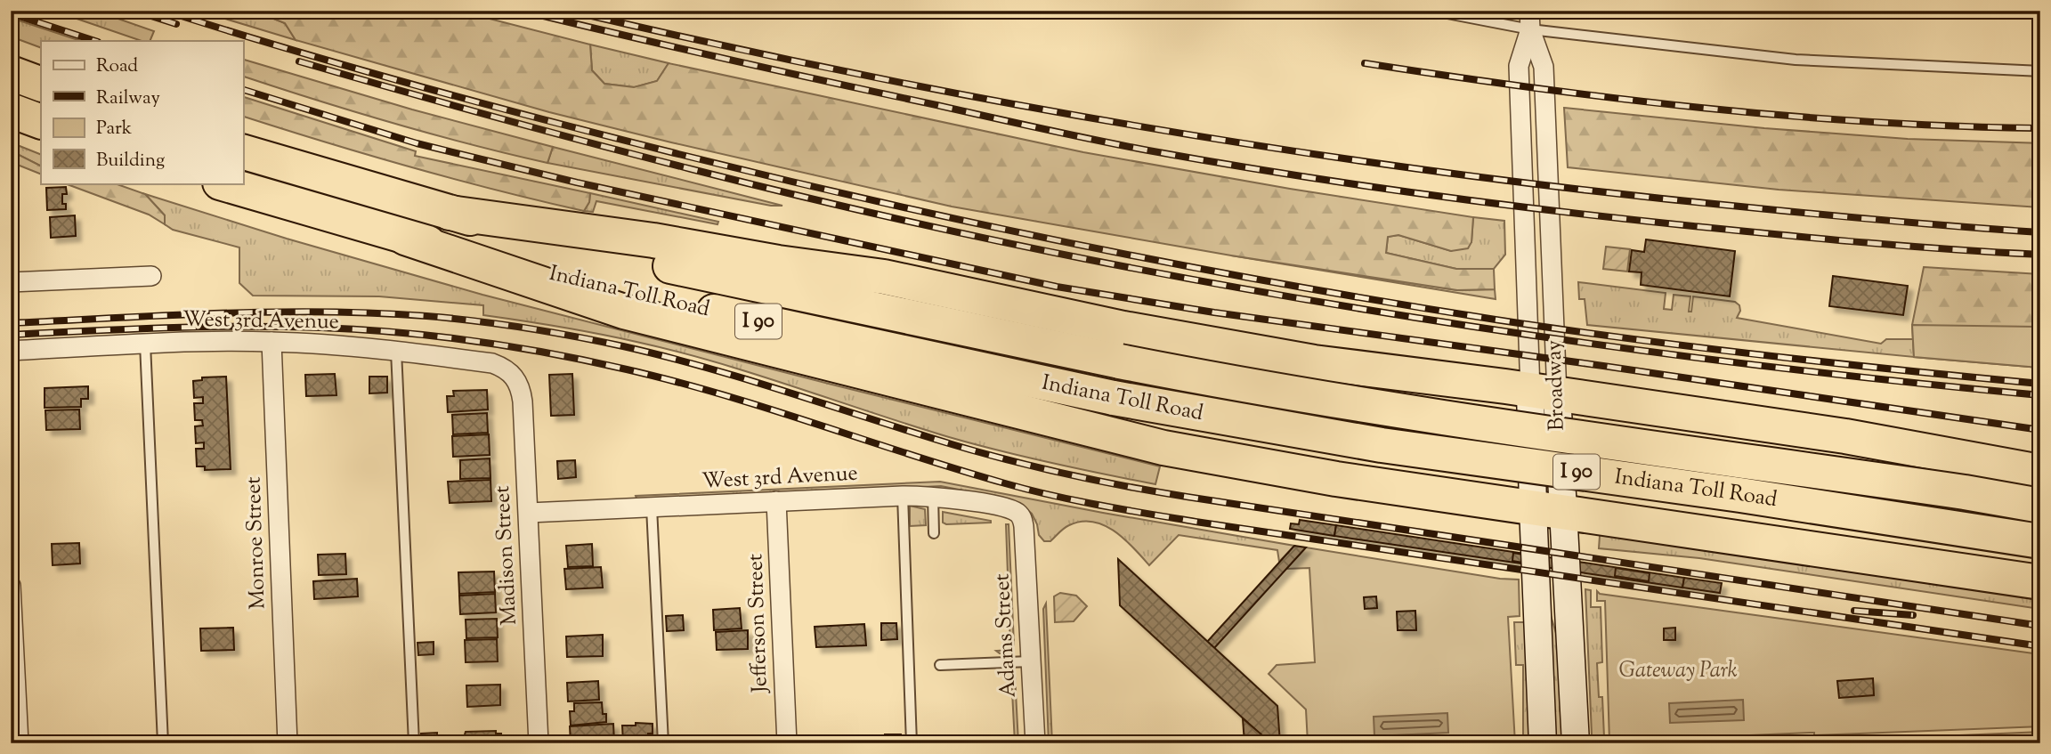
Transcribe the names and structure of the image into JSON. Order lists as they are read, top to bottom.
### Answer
{
  "streets": {
    "highway": ["Indiana Toll Road", "I 90"],
    "main road": ["Broadway"],
    "street": [
      "West 3rd Avenue",
      "Monroe Street",
      "Madison Street",
      "Jefferson Street",
      "Adams Street"
    ]
  },
  "crossings": [
    ["West 3rd Avenue", "Monroe Street"],
    ["West 3rd Avenue", "Madison Street"],
    ["West 3rd Avenue", "Jefferson Street"],
    ["West 3rd Avenue", "Adams Street"]
  ],
  "parks": ["Gateway Park"],
  "legend": [
    "Road",
    "Railway",
    "Park",
    "Building"
  ]
}
